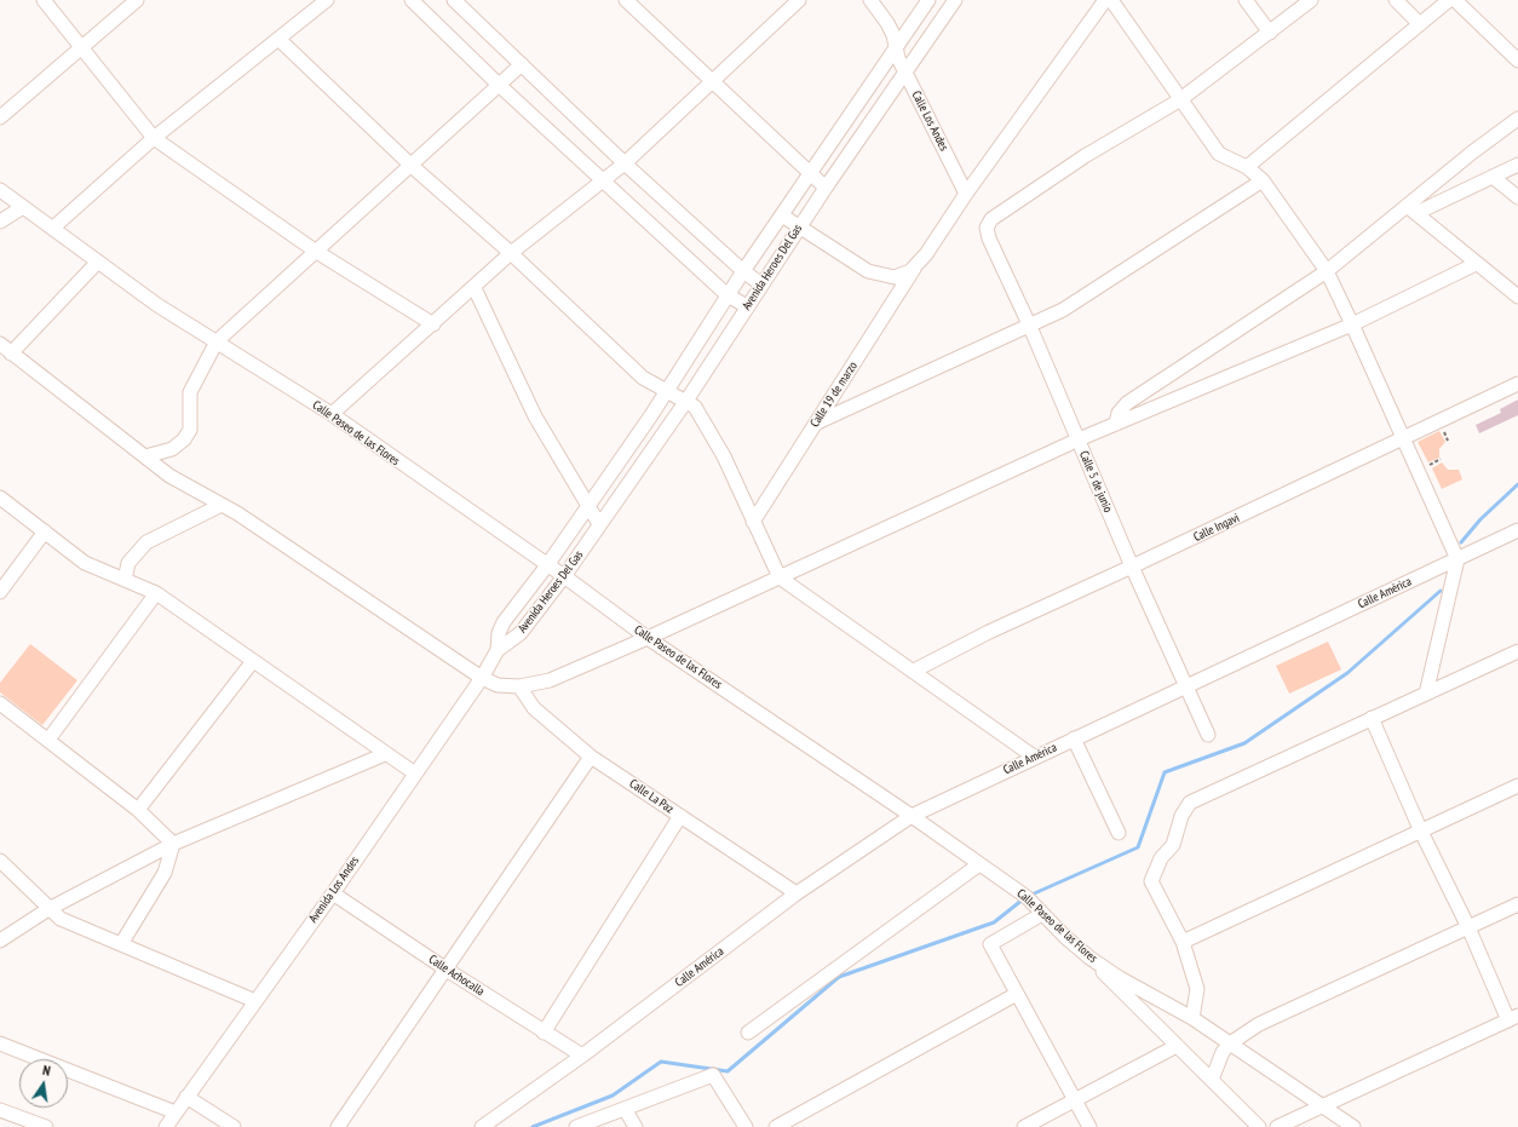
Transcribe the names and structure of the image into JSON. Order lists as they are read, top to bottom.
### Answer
{
  "streets": {
    "street": [
      "Calle Los Andes",
      "Avenida Heroes Del Gas",
      "Calle 19 de marzo",
      "Calle Paseo de las Flores",
      "Calle 5 de junio",
      "Calle Ingavi",
      "Calle América",
      "Calle La Paz",
      "Avenida Los Andes",
      "Calle Achocalla"
    ]
  },
  "crossings": [
    ["Calle Los Andes", "Avenida Heroes Del Gas"],
    ["Calle Los Andes", "Calle 19 de marzo"],
    ["Avenida Heroes Del Gas", "Calle Paseo de las Flores"],
    ["Avenida Heroes Del Gas", "Avenida Los Andes"],
    ["Calle Paseo de las Flores", "Calle América"],
    ["Calle 5 de junio", "Calle Ingavi"],
    ["Calle 5 de junio", "Calle América"],
    ["Calle América", "Calle La Paz"],
    ["Calle América", "Calle Achocalla"],
    ["Avenida Los Andes", "Calle Achocalla"]
  ],
  "north": "top"
}
